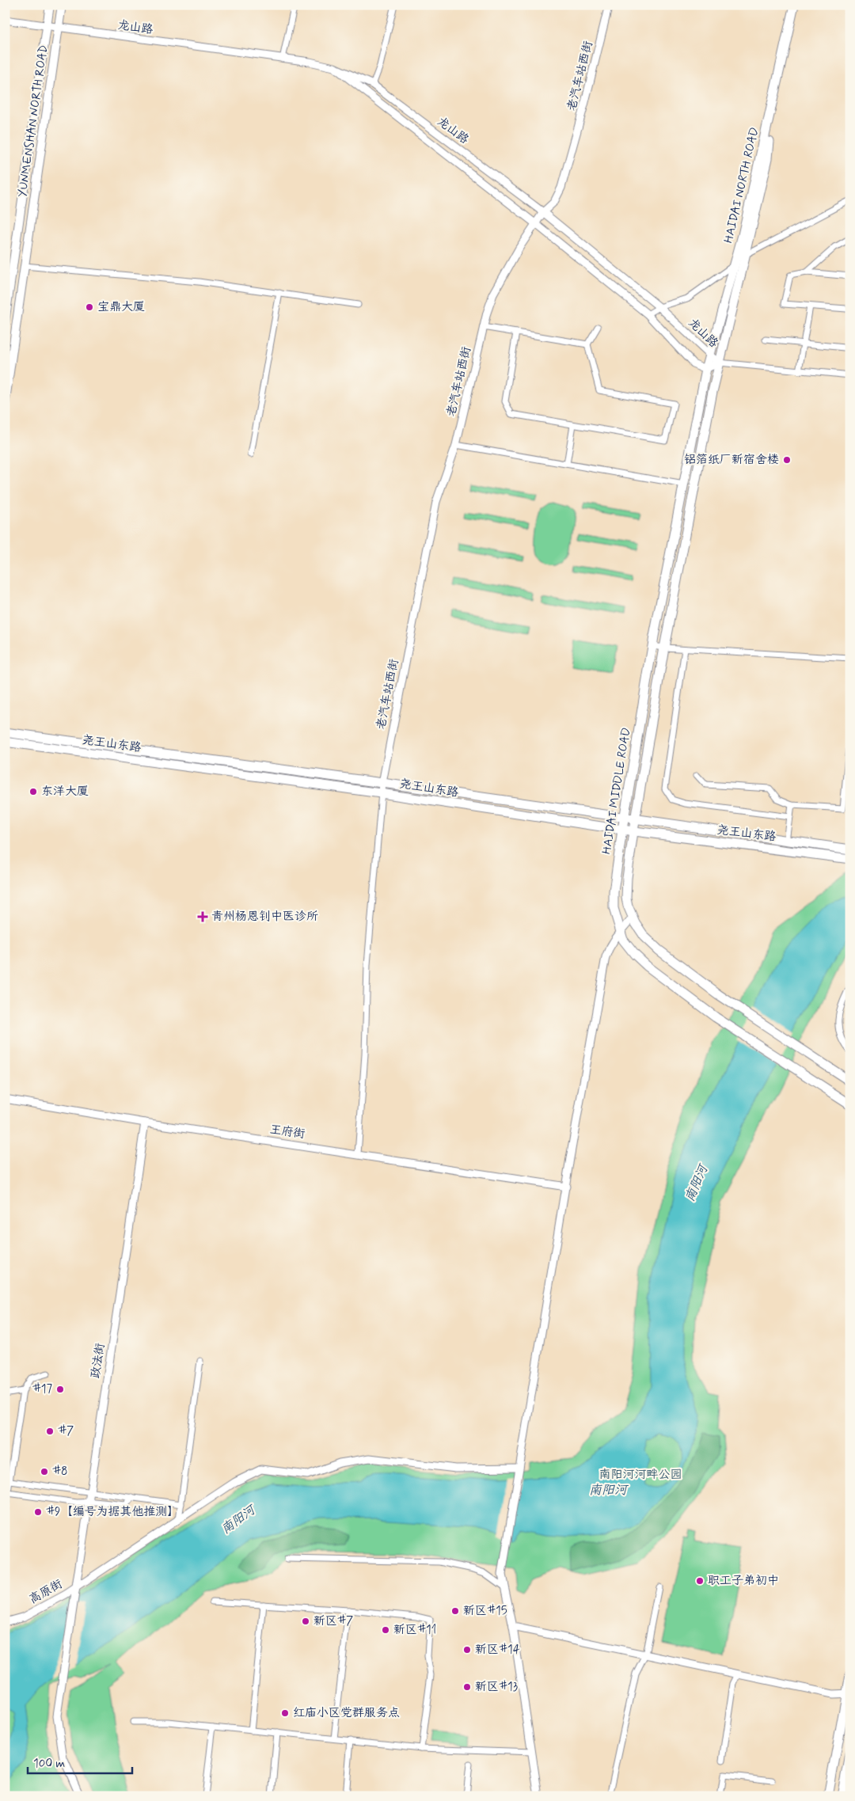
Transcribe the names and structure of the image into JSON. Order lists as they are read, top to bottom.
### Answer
{
  "streets": {
    "main road": [
      "YUNMENSHAN NORTH ROAD",
      "HAIDAI NORTH ROAD",
      "尧王山东路",
      "HAIDAI MIDDLE ROAD"
    ],
    "street": [
      "龙山路",
      "老汽车站西街",
      "王府街",
      "政法街",
      "高原街"
    ]
  },
  "crossings": [
    ["龙山路", "老汽车站西街"],
    ["龙山路", "YUNMENSHAN NORTH ROAD"],
    ["龙山路", "HAIDAI NORTH ROAD"],
    ["龙山路", "HAIDAI MIDDLE ROAD"],
    ["老汽车站西街", "尧王山东路"],
    ["HAIDAI NORTH ROAD", "HAIDAI MIDDLE ROAD"],
    ["尧王山东路", "HAIDAI MIDDLE ROAD"],
    ["王府街", "政法街"],
    ["政法街", "高原街"]
  ],
  "water": ["南阳河"],
  "parks": ["南阳河河畔公园"],
  "places": {
    "other": [
      "宝鼎大厦",
      "铝箔纸厂新宿舍楼",
      "东洋大厦",
      "#17",
      "#7",
      "#8",
      "#9【编号为据其他推测】",
      "职工子弟初中",
      "新区#15",
      "新区#7",
      "新区#11",
      "新区#14",
      "新区#13",
      "红庙小区党群服务点"
    ],
    "health": ["青州杨恩钊中医诊所"]
  },
  "scale_bar": "100 m"
}
